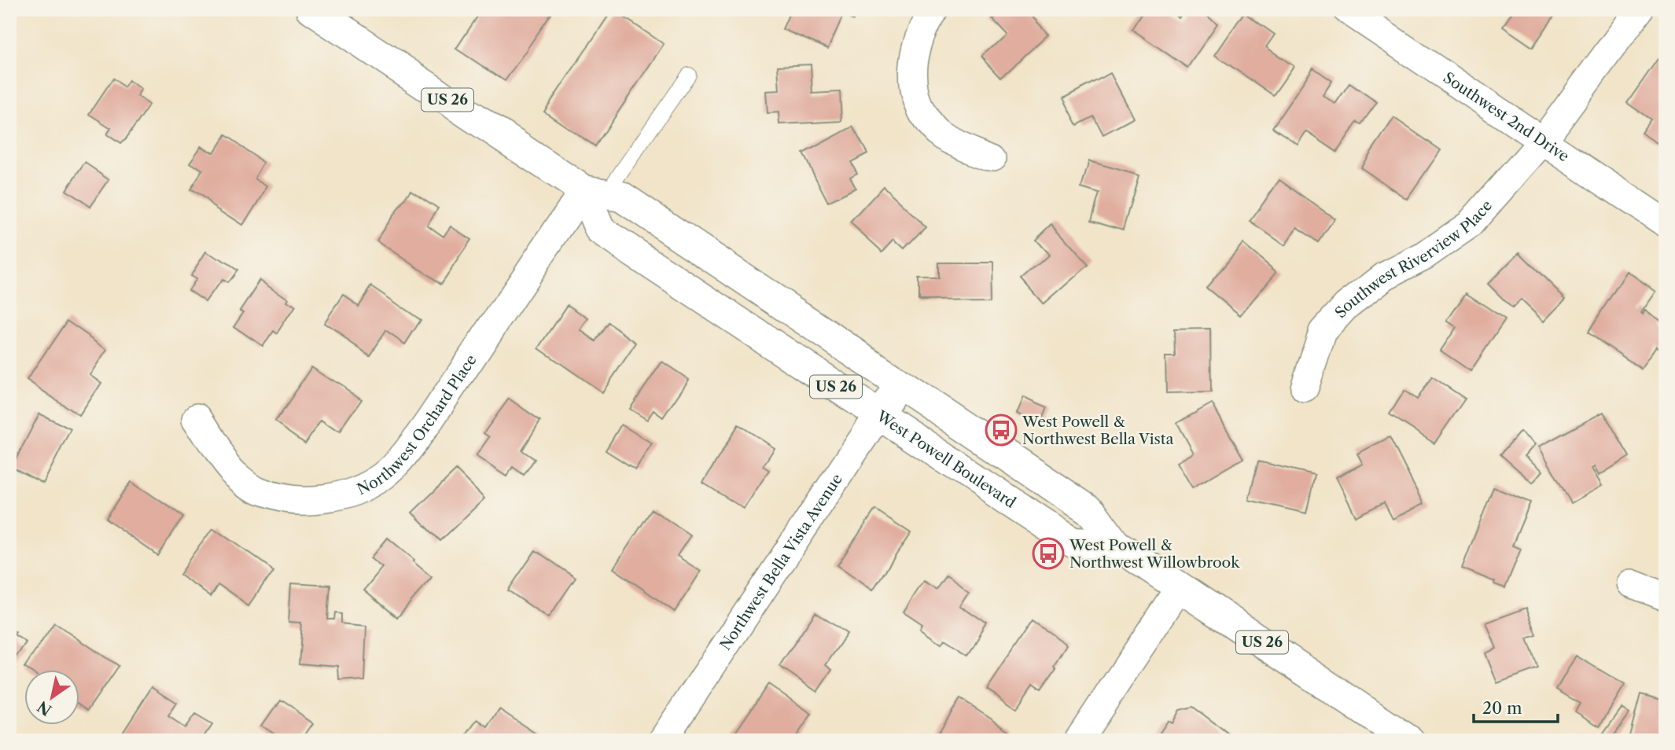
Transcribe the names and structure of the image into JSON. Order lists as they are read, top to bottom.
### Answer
{
  "streets": {
    "main road": ["US 26", "West Powell Boulevard"],
    "street": [
      "Southwest 2nd Drive",
      "Southwest Riverview Place",
      "Northwest Orchard Place",
      "Northwest Bella Vista Avenue"
    ]
  },
  "crossings": [
    ["US 26", "Northwest Orchard Place"],
    ["US 26", "West Powell Boulevard"],
    ["US 26", "Northwest Bella Vista Avenue"],
    ["Southwest 2nd Drive", "Southwest Riverview Place"],
    ["Northwest Orchard Place", "West Powell Boulevard"],
    ["West Powell Boulevard", "Northwest Bella Vista Avenue"]
  ],
  "places": {
    "bus stop": ["West Powell & Northwest Bella Vista", "West Powell & Northwest Willowbrook"]
  },
  "scale_bar": "20 m",
  "north": "bottom left"
}
